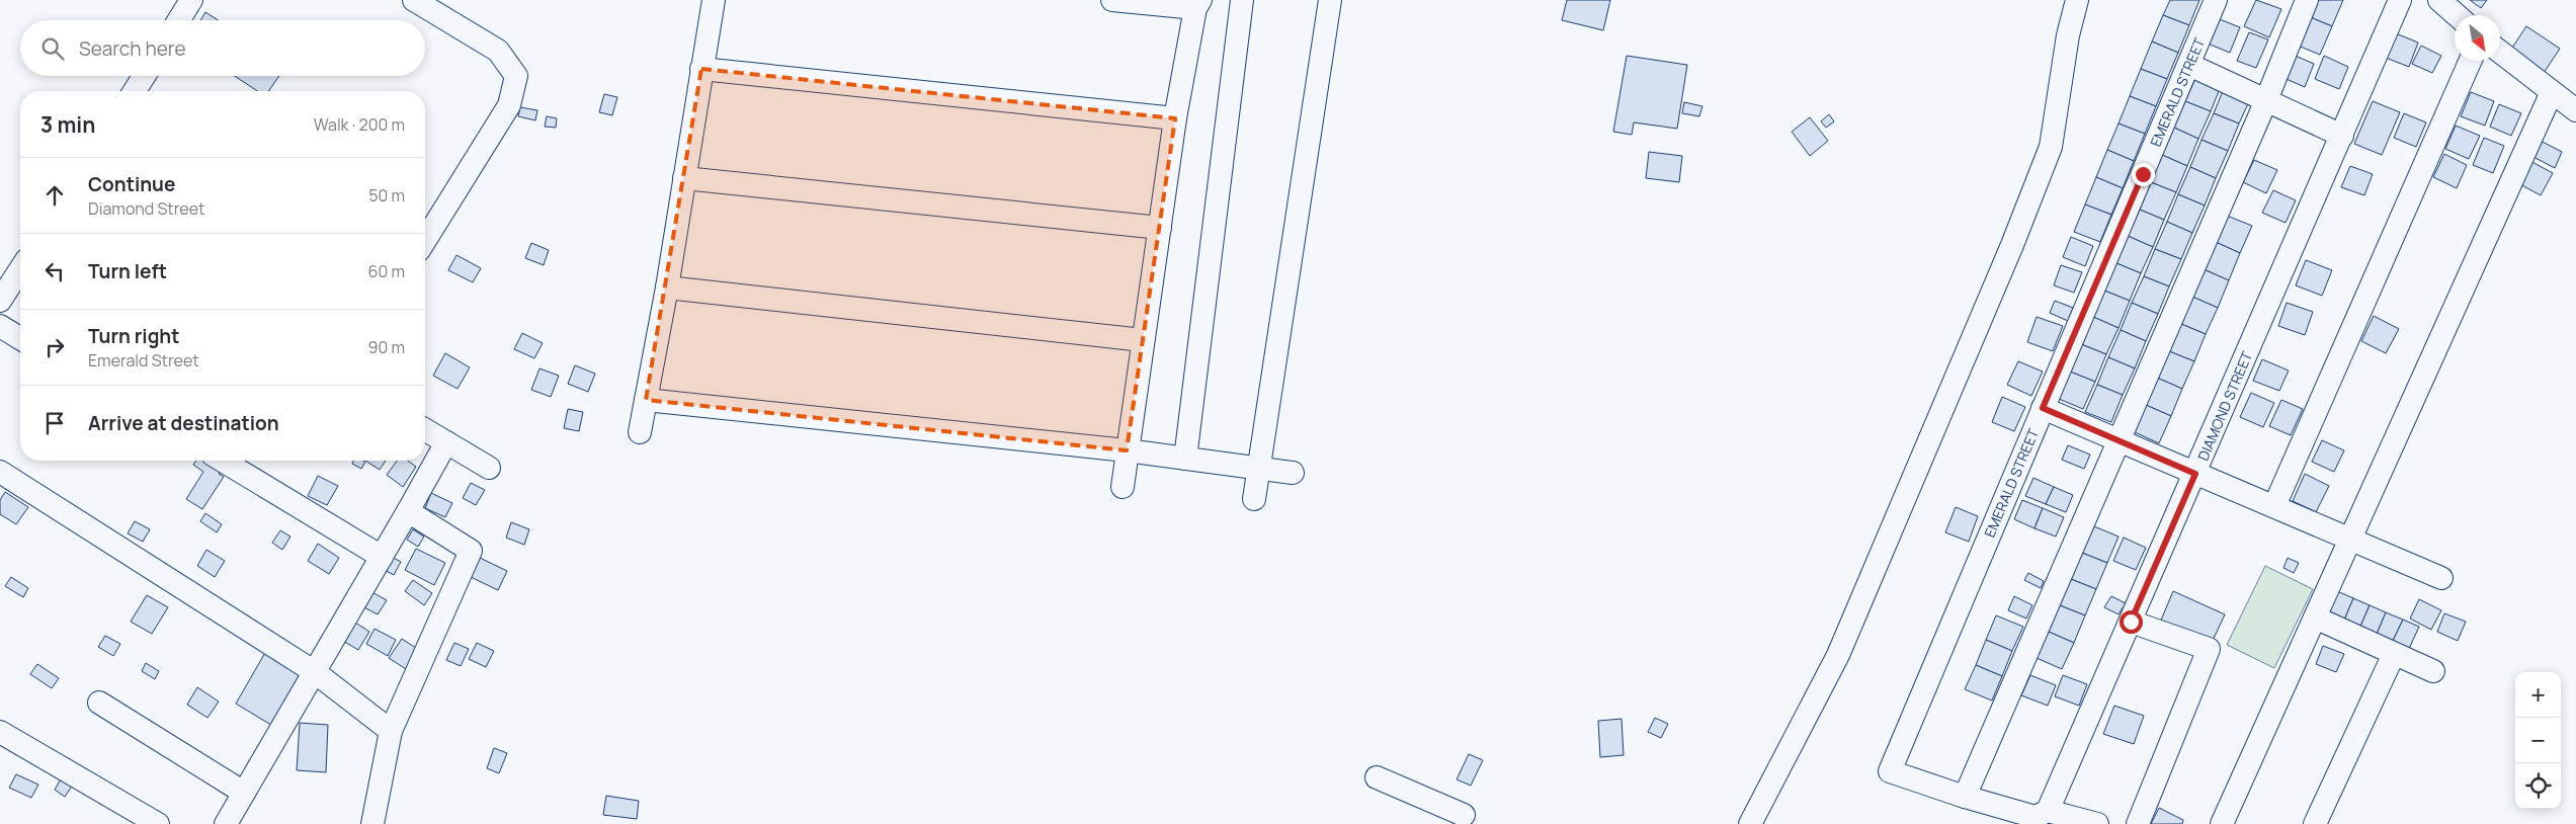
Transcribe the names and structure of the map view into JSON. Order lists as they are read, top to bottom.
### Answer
{
  "streets": {
    "street": ["EMERALD STREET", "DIAMOND STREET"]
  },
  "north": "bottom right",
  "page": {
    "search": "Search here",
    "heading": ["3 min", "Walk · 200 m"],
    "list": [
      ["Continue", "Diamond Street", "50 m"],
      ["Turn left", "60 m"],
      ["Turn right", "Emerald Street", "90 m"],
      "Arrive at destination"
    ],
    "map_buttons": ["+", "−"]
  }
}
